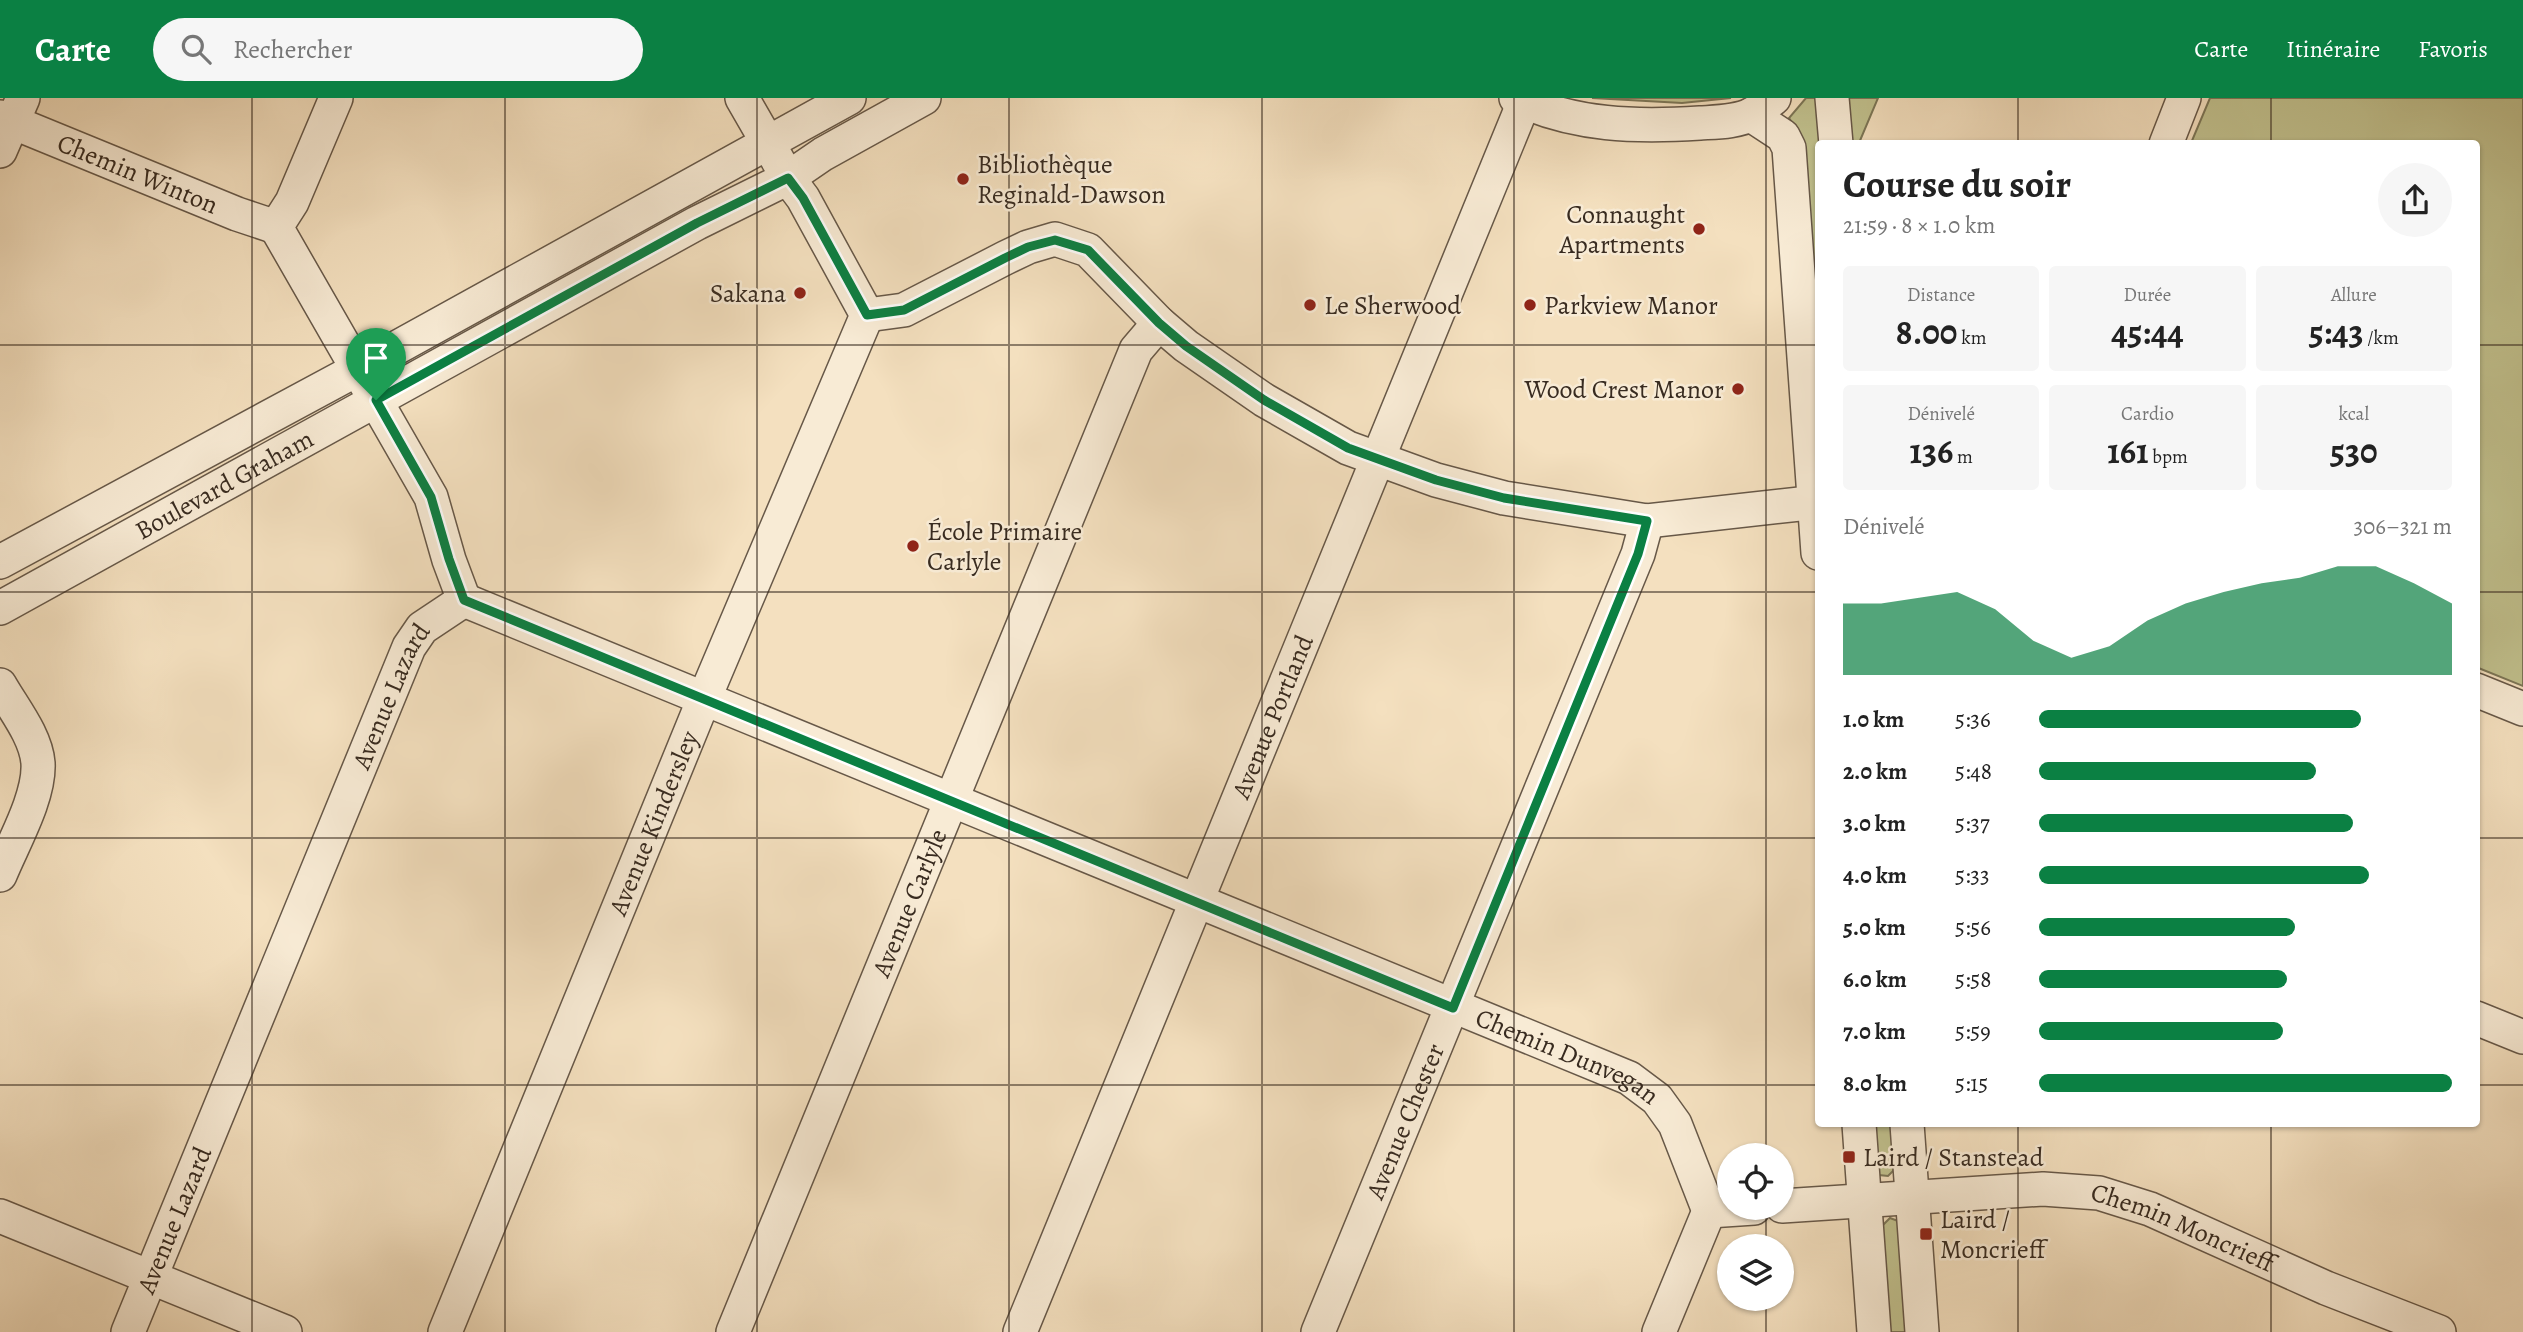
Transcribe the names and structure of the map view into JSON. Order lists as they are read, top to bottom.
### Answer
{
  "streets": {
    "street": [
      "Chemin Winton",
      "Boulevard Graham",
      "Avenue Lazard",
      "Avenue Portland",
      "Avenue Kindersley",
      "Avenue Carlyle",
      "Chemin Dunvegan",
      "Avenue Chester",
      "Chemin Moncrieff"
    ]
  },
  "crossings": [
    ["Avenue Lazard", "Chemin Dunvegan"],
    ["Avenue Portland", "Chemin Dunvegan"],
    ["Avenue Kindersley", "Chemin Dunvegan"],
    ["Avenue Carlyle", "Chemin Dunvegan"],
    ["Chemin Dunvegan", "Avenue Chester"]
  ],
  "places": {
    "other": [
      "Bibliothèque Reginald-Dawson",
      "Connaught Apartments",
      "Sakana",
      "Le Sherwood",
      "Parkview Manor",
      "Wood Crest Manor",
      "École Primaire Carlyle"
    ],
    "transit": ["Laird / Stanstead", "Laird / Moncrieff"]
  },
  "page": {
    "header": "Carte",
    "search": "Rechercher",
    "nav": ["Carte", "Itinéraire", "Favoris"],
    "heading": ["Course du soir", "21:59 · 8 × 1.0 km"],
    "stats": [
      ["Distance", "8.00 km"],
      ["Durée", "45:44"],
      ["Allure", "5:43 /km"],
      ["Dénivelé", "136 m"],
      ["Cardio", "161 bpm"],
      ["kcal", "530"]
    ],
    "chart": ["Dénivelé", "306–321 m"],
    "list": [
      {
        "name": "1.0 km",
        "note": "5:36"
      },
      {
        "name": "2.0 km",
        "note": "5:48"
      },
      {
        "name": "3.0 km",
        "note": "5:37"
      },
      {
        "name": "4.0 km",
        "note": "5:33"
      },
      {
        "name": "5.0 km",
        "note": "5:56"
      },
      {
        "name": "6.0 km",
        "note": "5:58"
      },
      {
        "name": "7.0 km",
        "note": "5:59"
      },
      {
        "name": "8.0 km",
        "note": "5:15"
      }
    ]
  }
}
